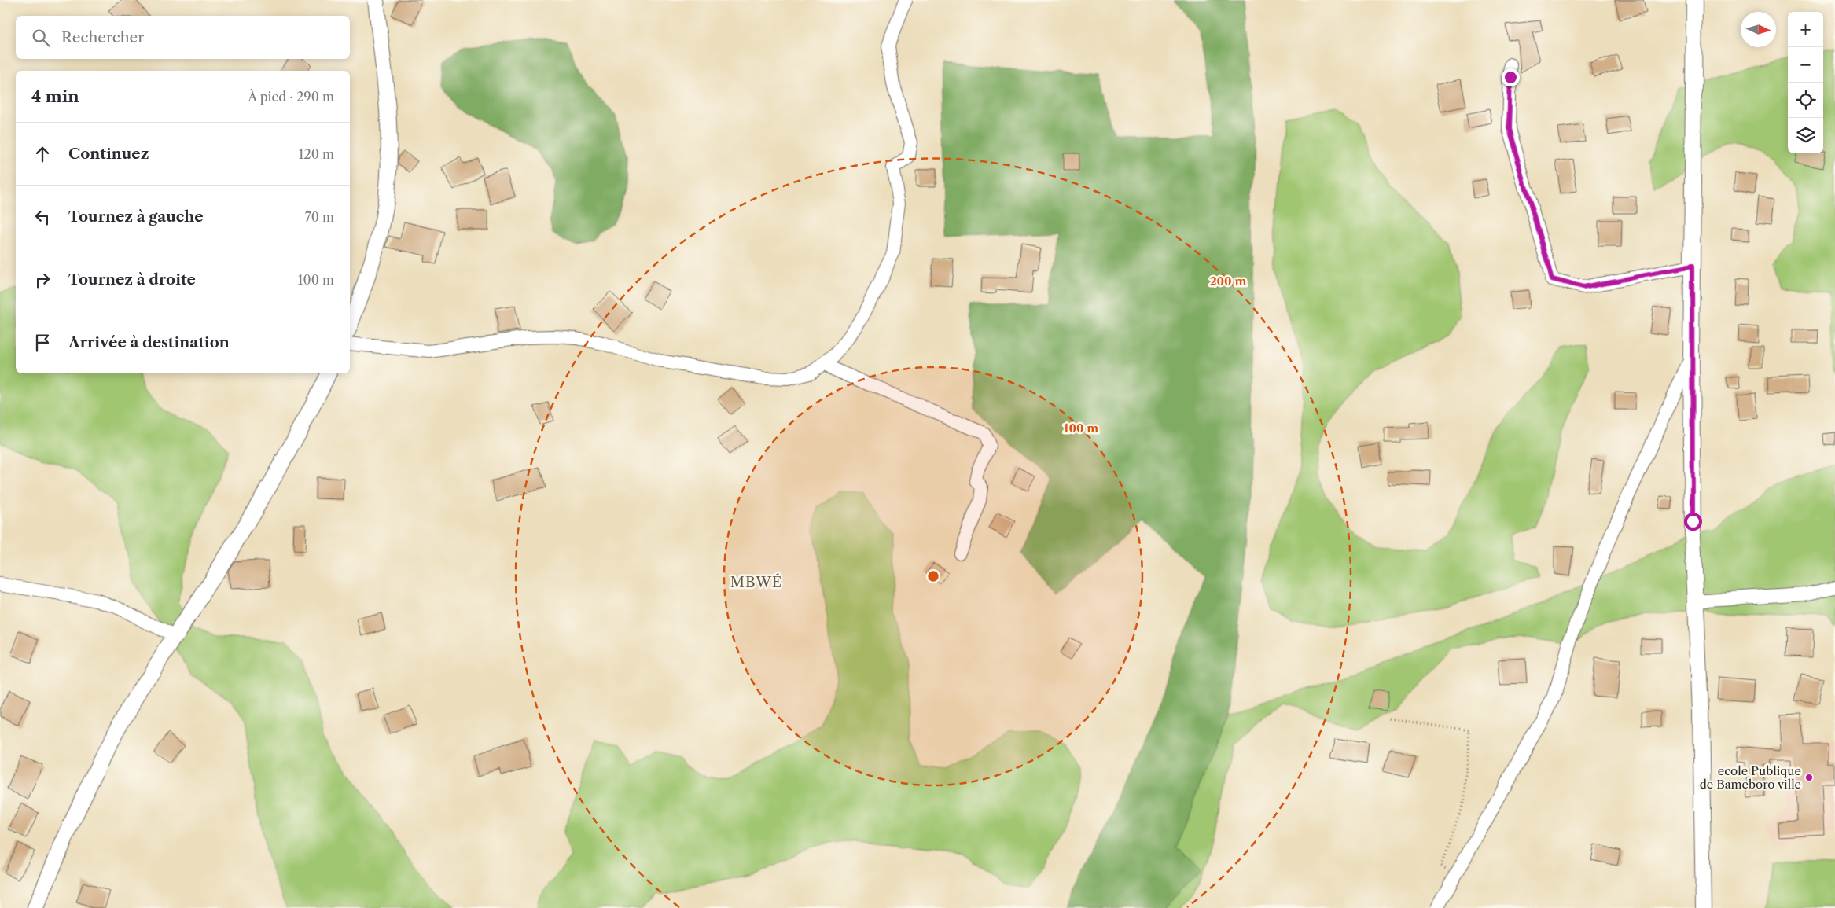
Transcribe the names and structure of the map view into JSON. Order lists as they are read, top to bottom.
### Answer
{
  "districts": ["MBWÉ"],
  "places": ["ecole Publique de Bameboro ville"],
  "north": "right",
  "page": {
    "map_buttons": ["+", "−"],
    "search": "Rechercher",
    "heading": ["4 min", "À pied · 290 m"],
    "list": [
      ["Continuez", "120 m"],
      ["Tournez à gauche", "70 m"],
      ["Tournez à droite", "100 m"],
      "Arrivée à destination"
    ]
  },
  "rings": ["200 m", "100 m"]
}
